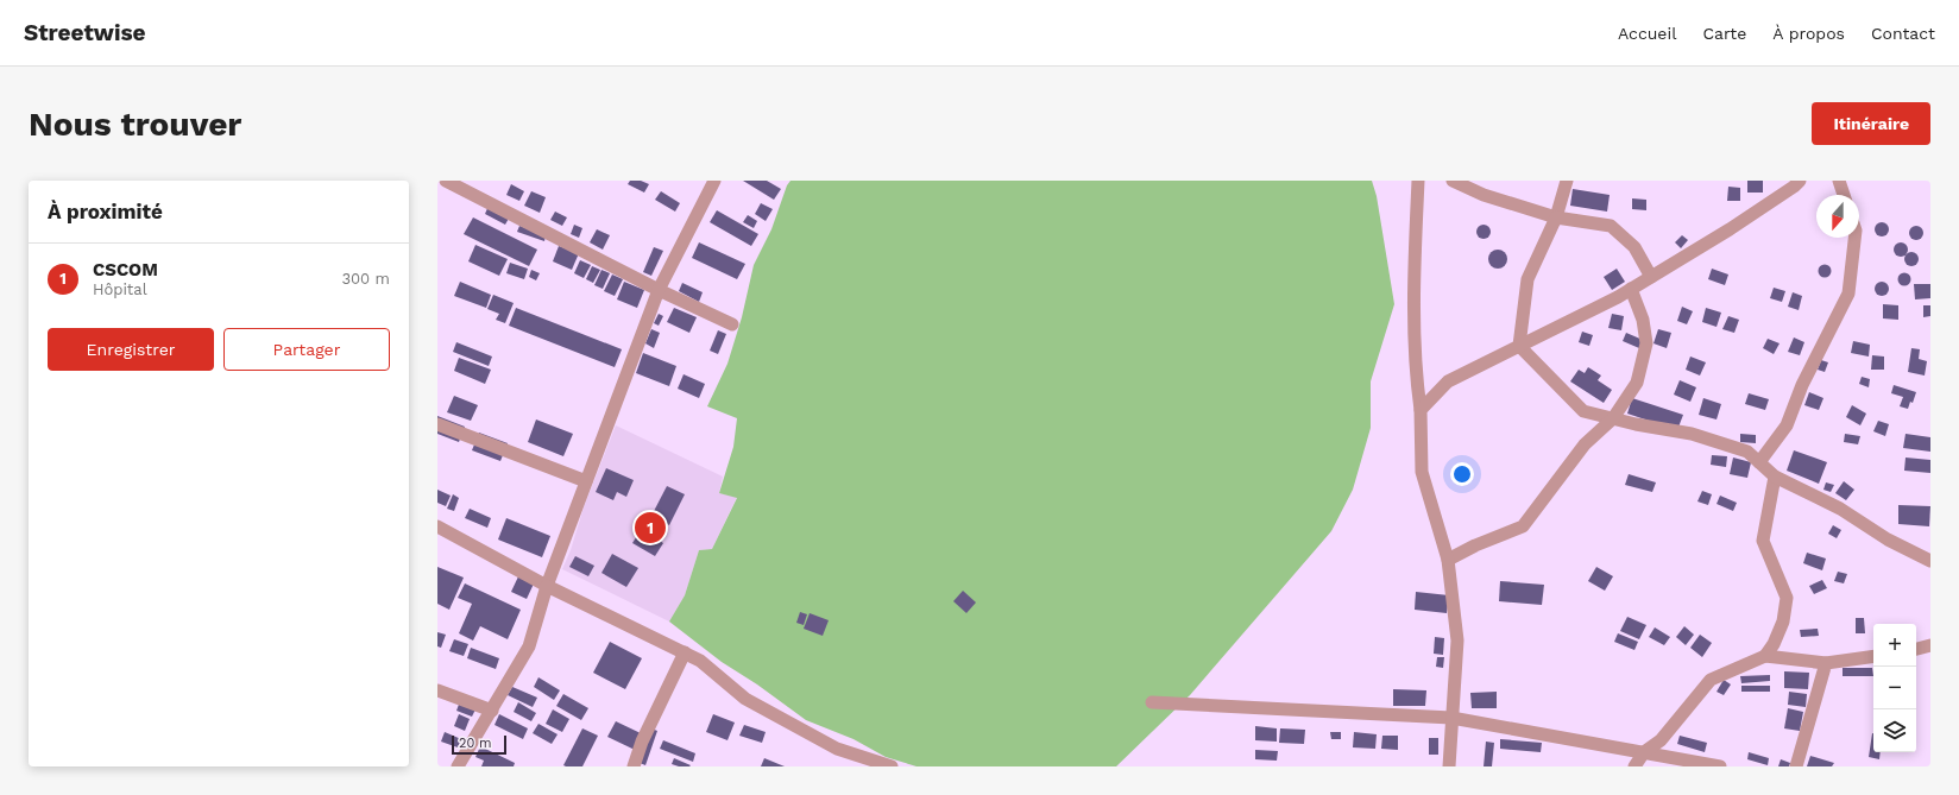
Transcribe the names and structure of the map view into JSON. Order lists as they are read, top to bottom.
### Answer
{
  "scale_bar": "20 m",
  "north": "bottom",
  "page": {
    "header": "Streetwise",
    "nav": [
      "Accueil",
      "Carte",
      "À propos",
      "Contact"
    ],
    "buttons": [
      "Itinéraire",
      ["Enregistrer", "Partager"]
    ],
    "title": "Nous trouver",
    "heading": "À proximité",
    "list": [
      {
        "mark": "1",
        "name": "CSCOM",
        "note": "Hôpital",
        "value": "300 m"
      }
    ],
    "pins": "1",
    "map_buttons": ["+", "−"],
    "scale": "20 m"
  }
}
